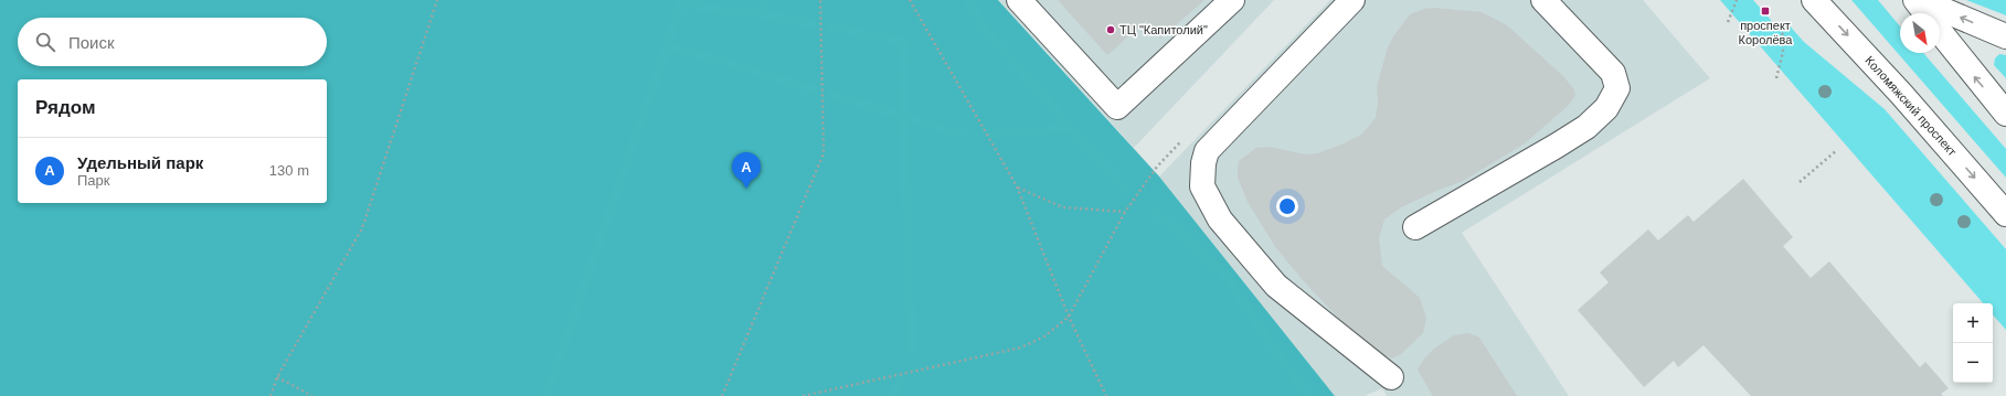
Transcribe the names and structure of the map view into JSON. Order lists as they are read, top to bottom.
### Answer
{
  "streets": {
    "main road": ["Коломяжский проспект"]
  },
  "places": {
    "transit": ["проспект Королёва"],
    "other": ["ТЦ \"Капитолий\""]
  },
  "north": "bottom right",
  "page": {
    "search": "Поиск",
    "heading": "Рядом",
    "list": [
      {
        "mark": "A",
        "name": "Удельный парк",
        "note": "Парк",
        "value": "130 m"
      }
    ],
    "pins": "A",
    "map_buttons": ["+", "−"]
  }
}
